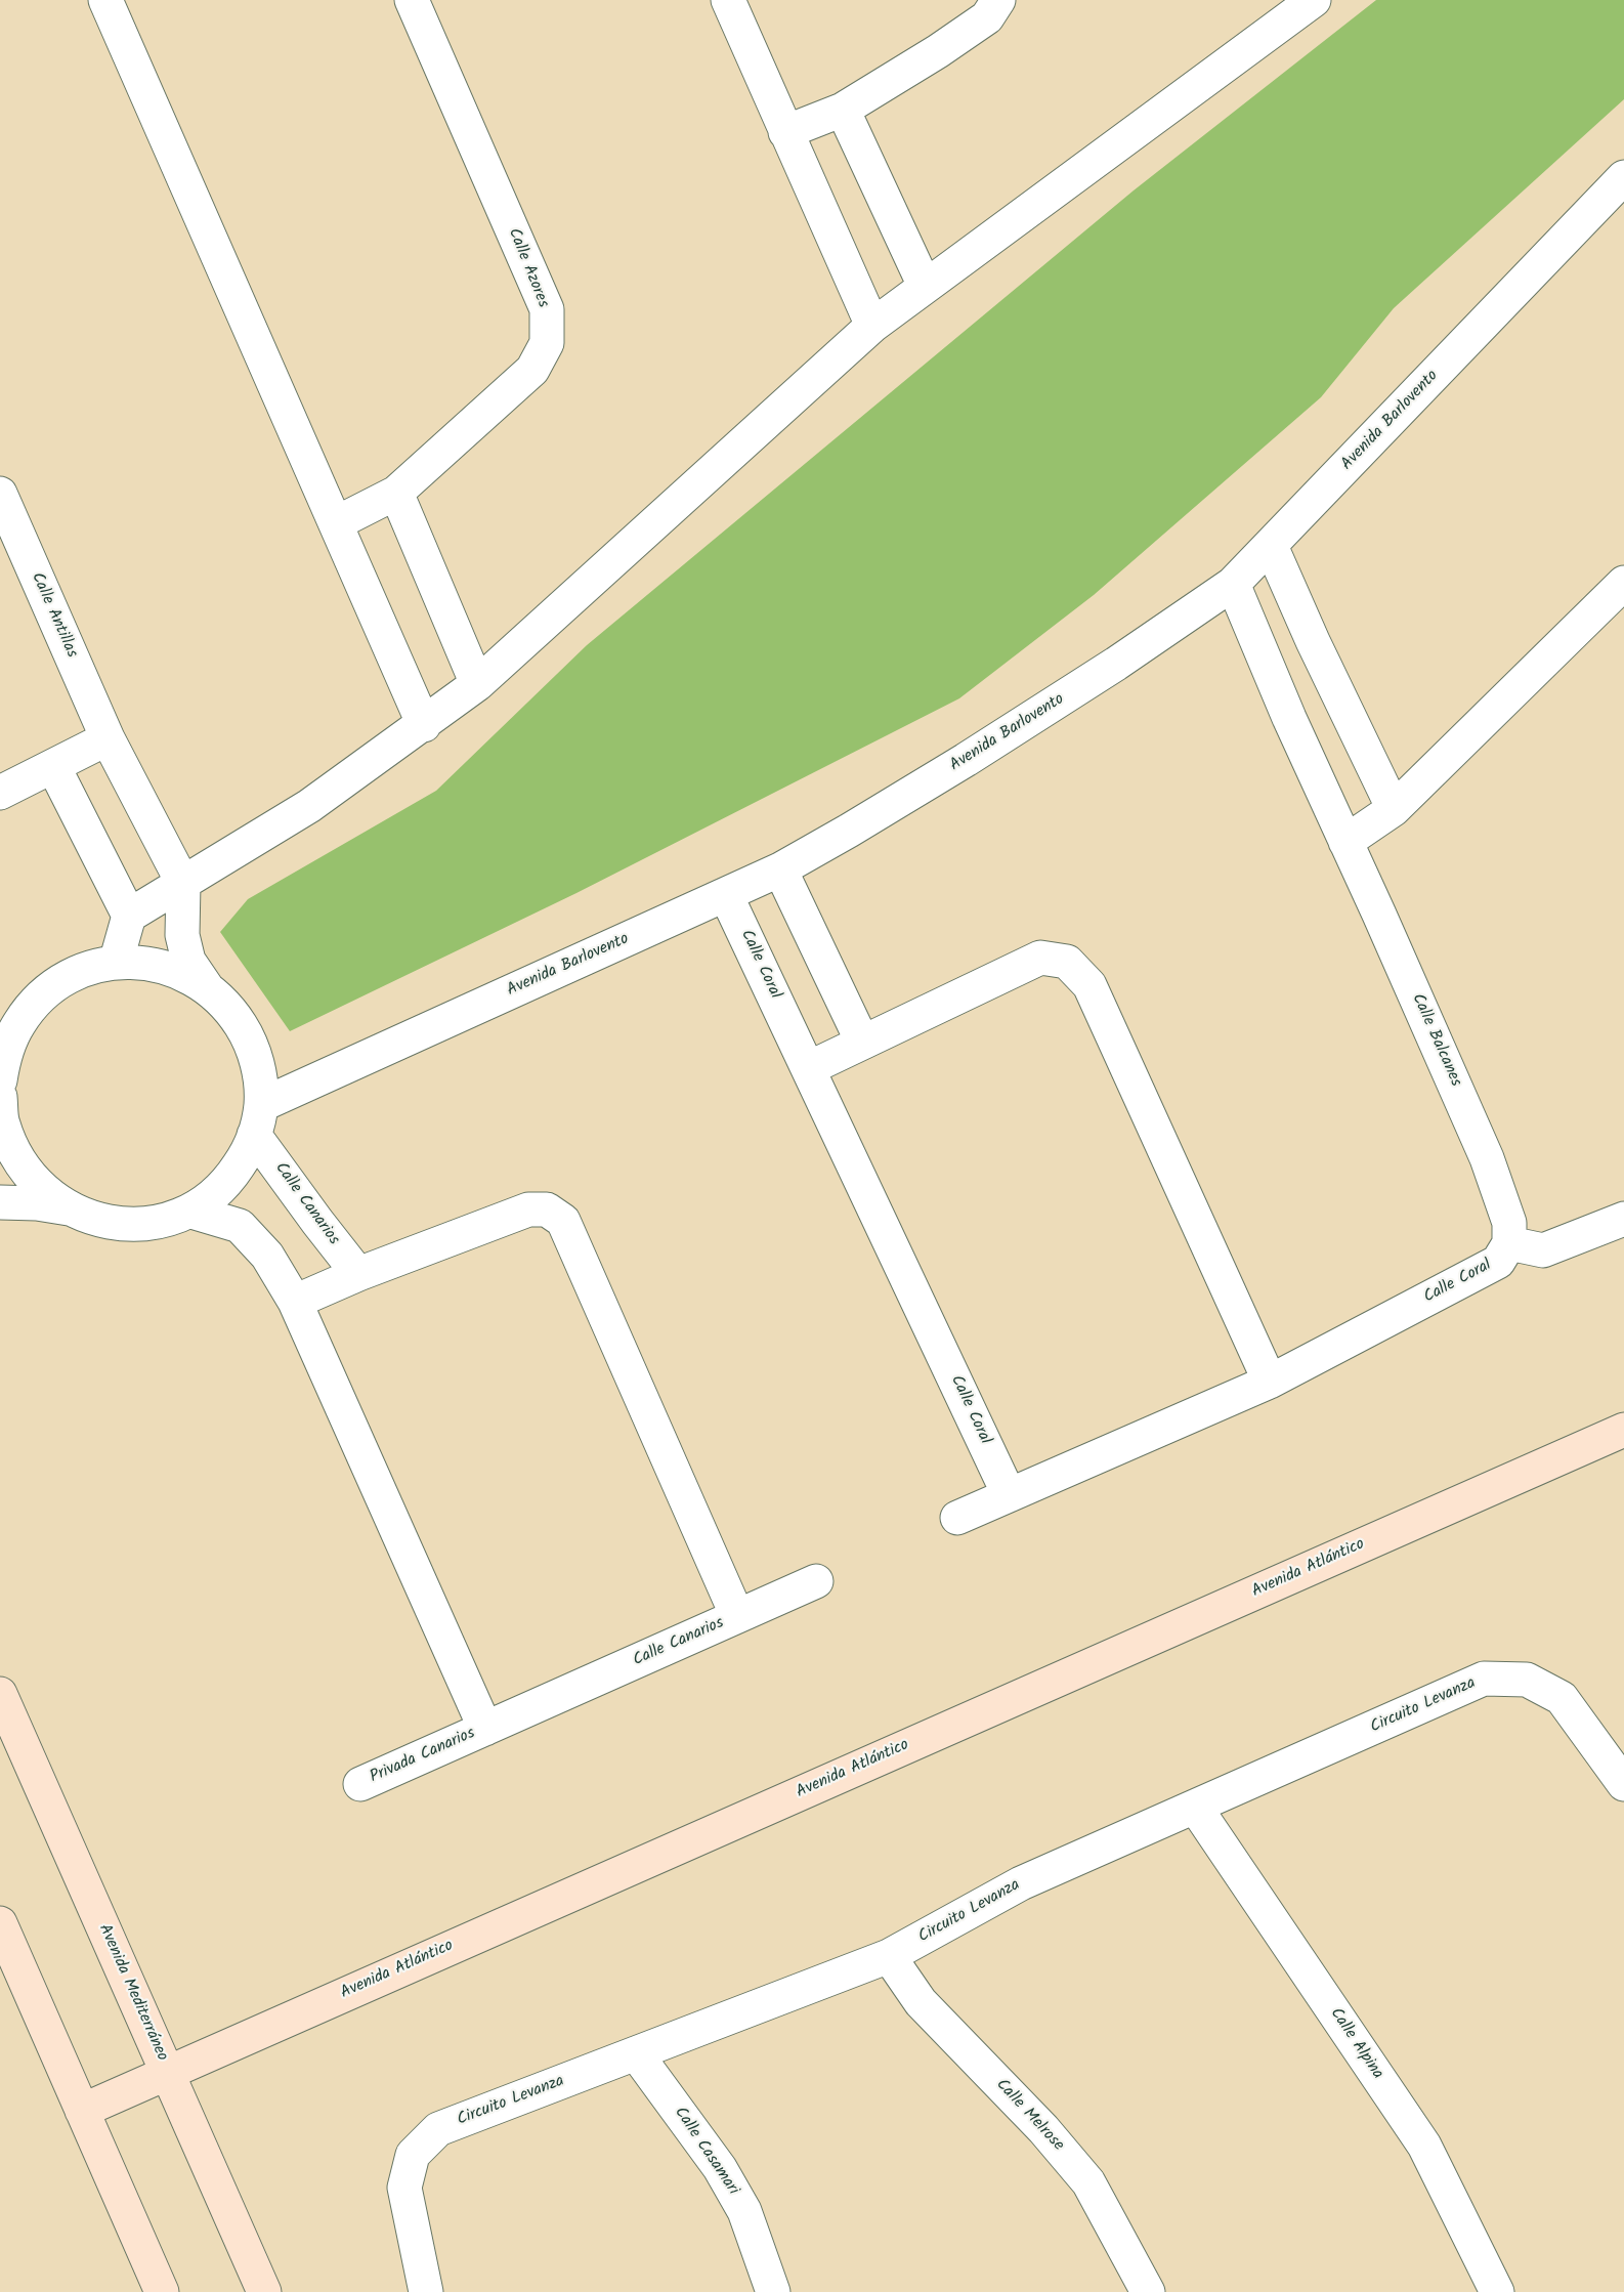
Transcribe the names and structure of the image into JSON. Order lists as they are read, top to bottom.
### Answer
{
  "streets": {
    "street": [
      "Calle Azores",
      "Avenida Barlovento",
      "Calle Antillas",
      "Calle Coral",
      "Calle Balcanes",
      "Calle Canarios",
      "Avenida Atlántico",
      "Circuito Levanza",
      "Privada Canarios",
      "Avenida Mediterráneo",
      "Calle Alpina",
      "Calle Melrose",
      "Calle Casamari"
    ]
  },
  "crossings": [
    ["Avenida Barlovento", "Calle Coral"],
    ["Avenida Barlovento", "Calle Balcanes"],
    ["Avenida Barlovento", "Calle Canarios"],
    ["Calle Coral", "Calle Balcanes"],
    ["Calle Canarios", "Privada Canarios"],
    ["Avenida Atlántico", "Avenida Mediterráneo"],
    ["Circuito Levanza", "Calle Alpina"],
    ["Circuito Levanza", "Calle Melrose"],
    ["Circuito Levanza", "Calle Casamari"]
  ]
}
